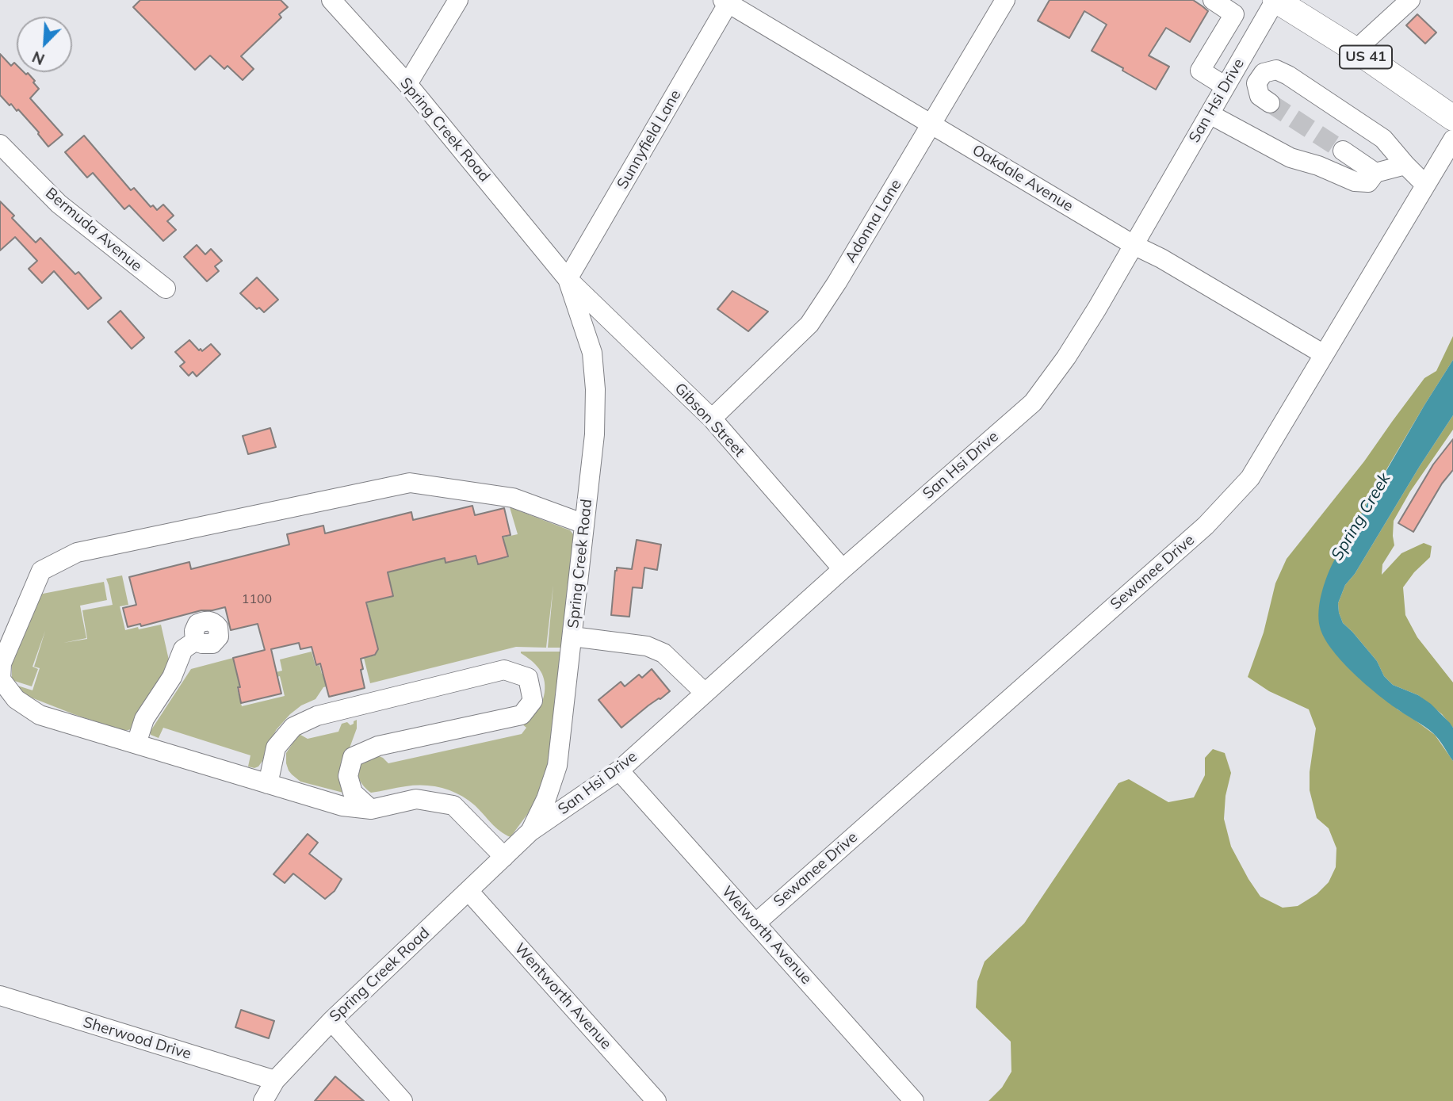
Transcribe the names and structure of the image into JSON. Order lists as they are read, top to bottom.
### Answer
{
  "streets": {
    "main road": ["US 41"],
    "street": [
      "San Hsi Drive",
      "Spring Creek Road",
      "Sunnyfield Lane",
      "Oakdale Avenue",
      "Adonna Lane",
      "Bermuda Avenue",
      "Gibson Street",
      "Sewanee Drive",
      "Welworth Avenue",
      "Wentworth Avenue",
      "Sherwood Drive"
    ]
  },
  "crossings": [
    ["US 41", "San Hsi Drive"],
    ["San Hsi Drive", "Spring Creek Road"],
    ["San Hsi Drive", "Oakdale Avenue"],
    ["San Hsi Drive", "Gibson Street"],
    ["San Hsi Drive", "Welworth Avenue"],
    ["Spring Creek Road", "Sunnyfield Lane"],
    ["Spring Creek Road", "Gibson Street"],
    ["Spring Creek Road", "Wentworth Avenue"],
    ["Spring Creek Road", "Sherwood Drive"],
    ["Sunnyfield Lane", "Oakdale Avenue"],
    ["Sunnyfield Lane", "Gibson Street"],
    ["Oakdale Avenue", "Adonna Lane"],
    ["Oakdale Avenue", "Sewanee Drive"],
    ["Adonna Lane", "Gibson Street"],
    ["Sewanee Drive", "Welworth Avenue"]
  ],
  "water": ["Spring Creek"],
  "house_numbers": ["1100"],
  "north": "bottom left"
}
